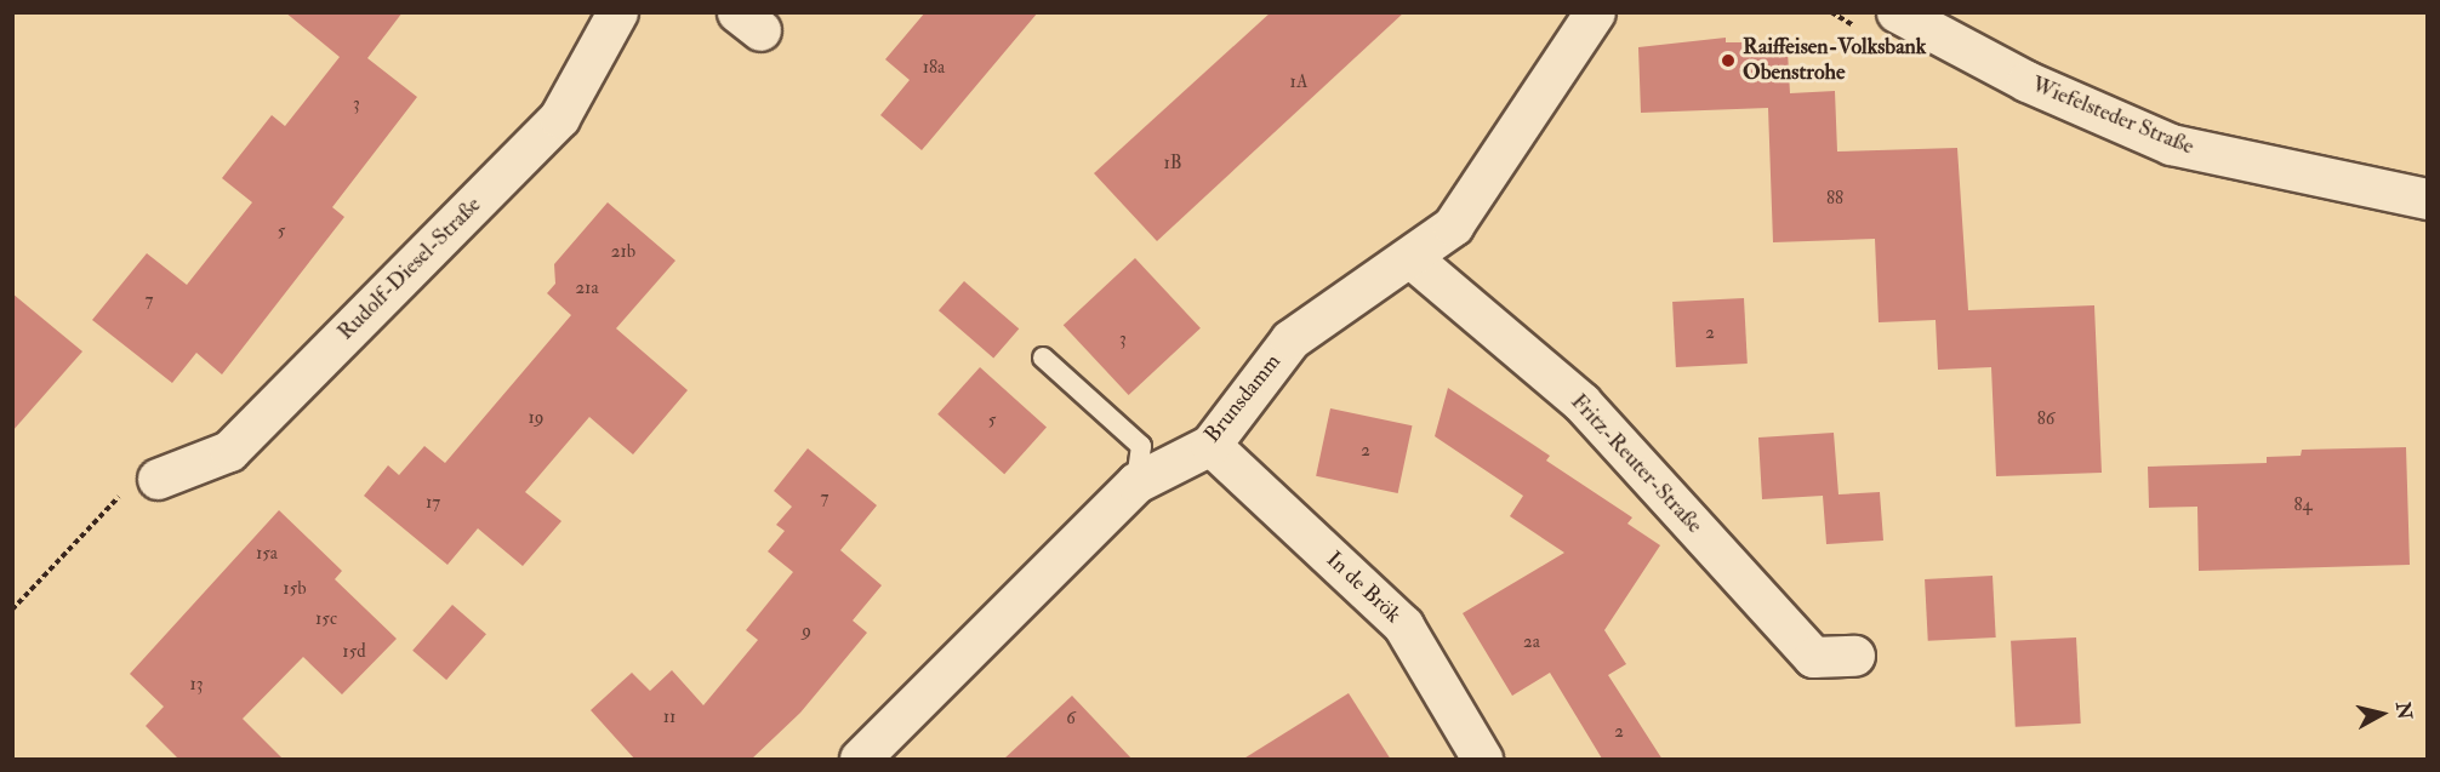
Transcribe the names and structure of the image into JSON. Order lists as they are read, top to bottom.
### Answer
{
  "streets": {
    "street": [
      "Wiefelsteder Straße",
      "Rudolf-Diesel-Straße",
      "Brunsdamm",
      "Fritz-Reuter-Straße",
      "In de Brök"
    ]
  },
  "crossings": [
    ["Brunsdamm", "Fritz-Reuter-Straße"],
    ["Brunsdamm", "In de Brök"]
  ],
  "places": ["Raiffeisen-Volksbank Obenstrohe"],
  "house_numbers": [
    "18a",
    "1A",
    "3",
    "1B",
    "88",
    "5",
    "21b",
    "21a",
    "7",
    "2",
    "3",
    "19",
    "86",
    "5",
    "2",
    "7",
    "17",
    "84",
    "15a",
    "15b",
    "15c",
    "9",
    "2a",
    "15d",
    "13",
    "11",
    "6",
    "2"
  ],
  "north": "right"
}
